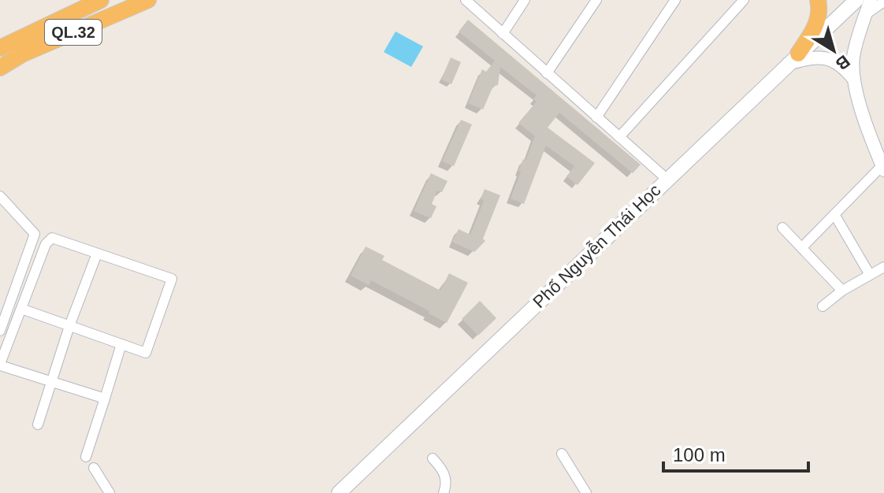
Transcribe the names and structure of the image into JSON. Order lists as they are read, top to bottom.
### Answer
{
  "streets": {
    "highway": ["QL.32"],
    "main road": ["Phố Nguyễn Thái Học"]
  },
  "scale_bar": "100 m",
  "north": "bottom right"
}
